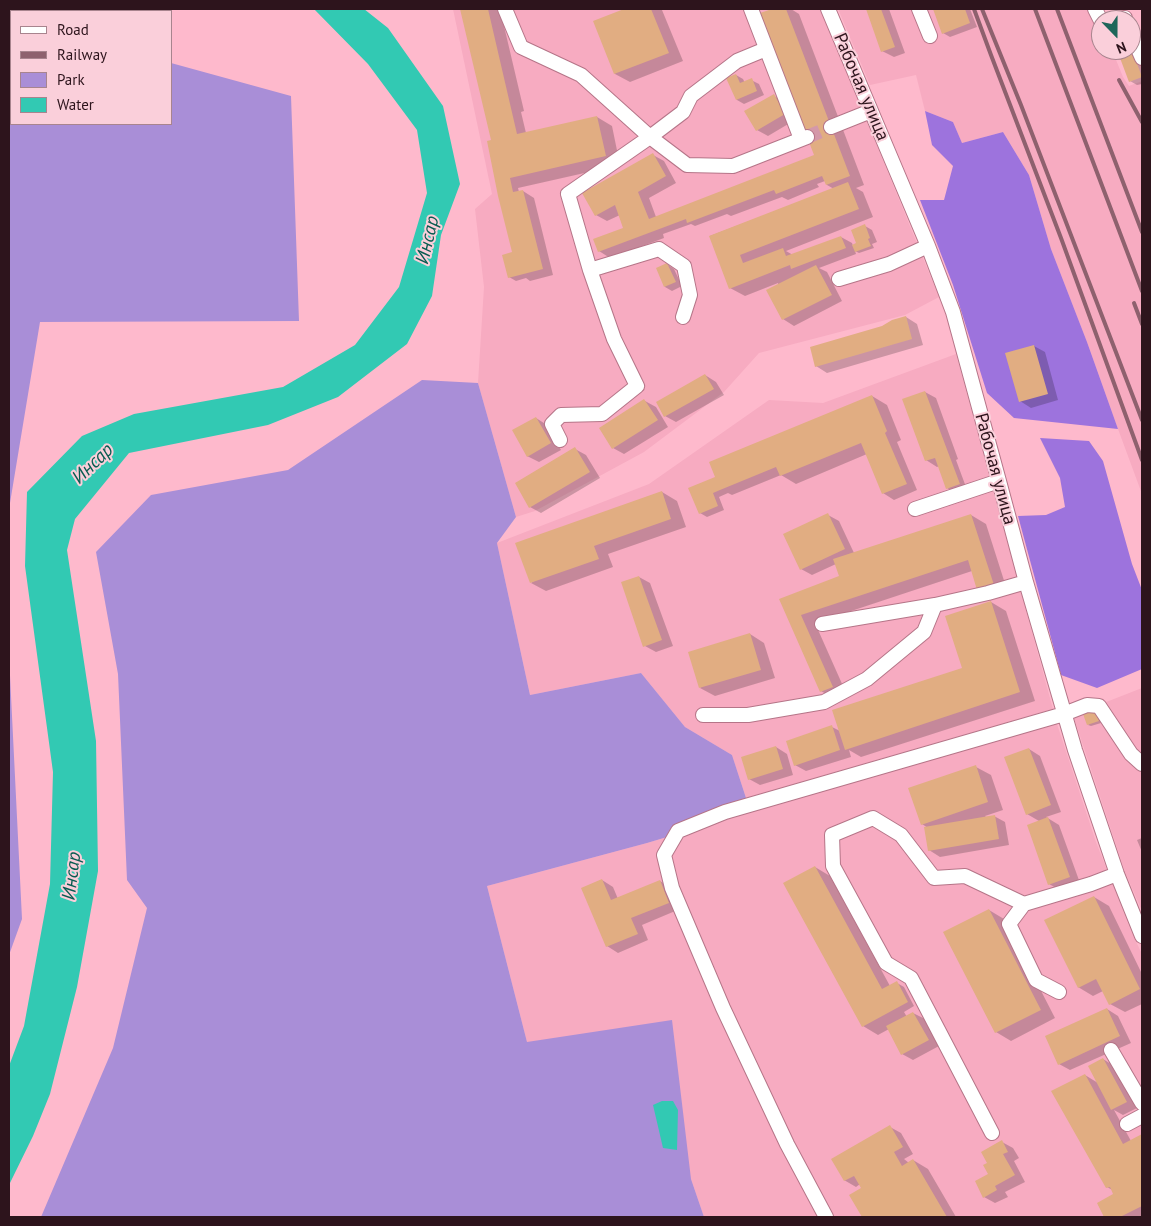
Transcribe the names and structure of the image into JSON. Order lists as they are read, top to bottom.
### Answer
{
  "streets": {
    "street": ["Рабочая улица"]
  },
  "water": ["Инсар"],
  "legend": [
    "Road",
    "Railway",
    "Park",
    "Water"
  ],
  "north": "bottom"
}
